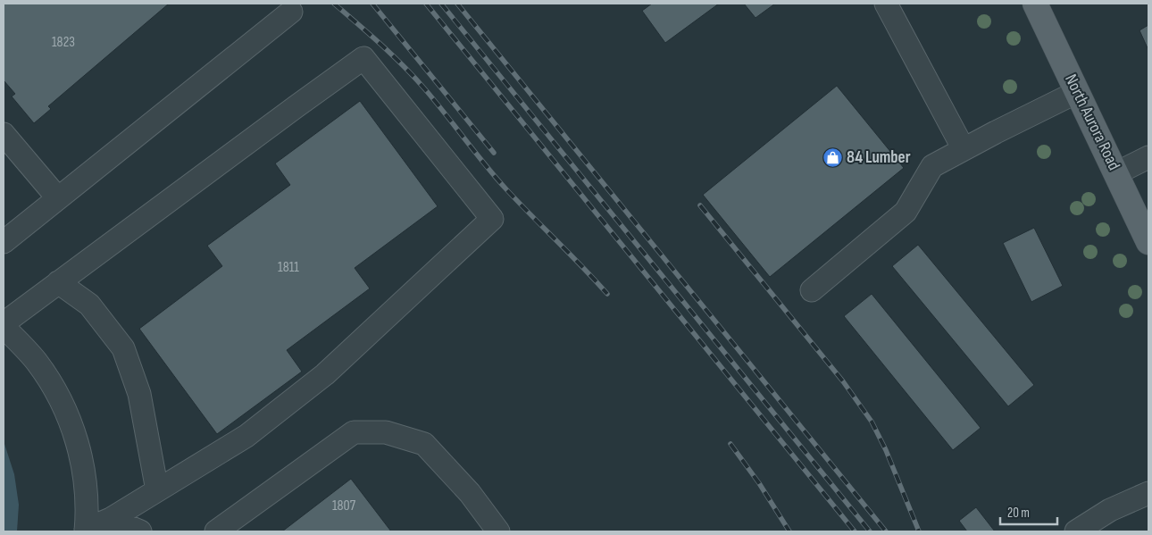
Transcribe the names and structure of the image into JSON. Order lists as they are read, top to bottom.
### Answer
{
  "streets": {
    "main road": ["North Aurora Road"]
  },
  "places": {
    "shop": ["84 Lumber"]
  },
  "house_numbers": ["1823", "1811", "1807"],
  "scale_bar": "20 m"
}
